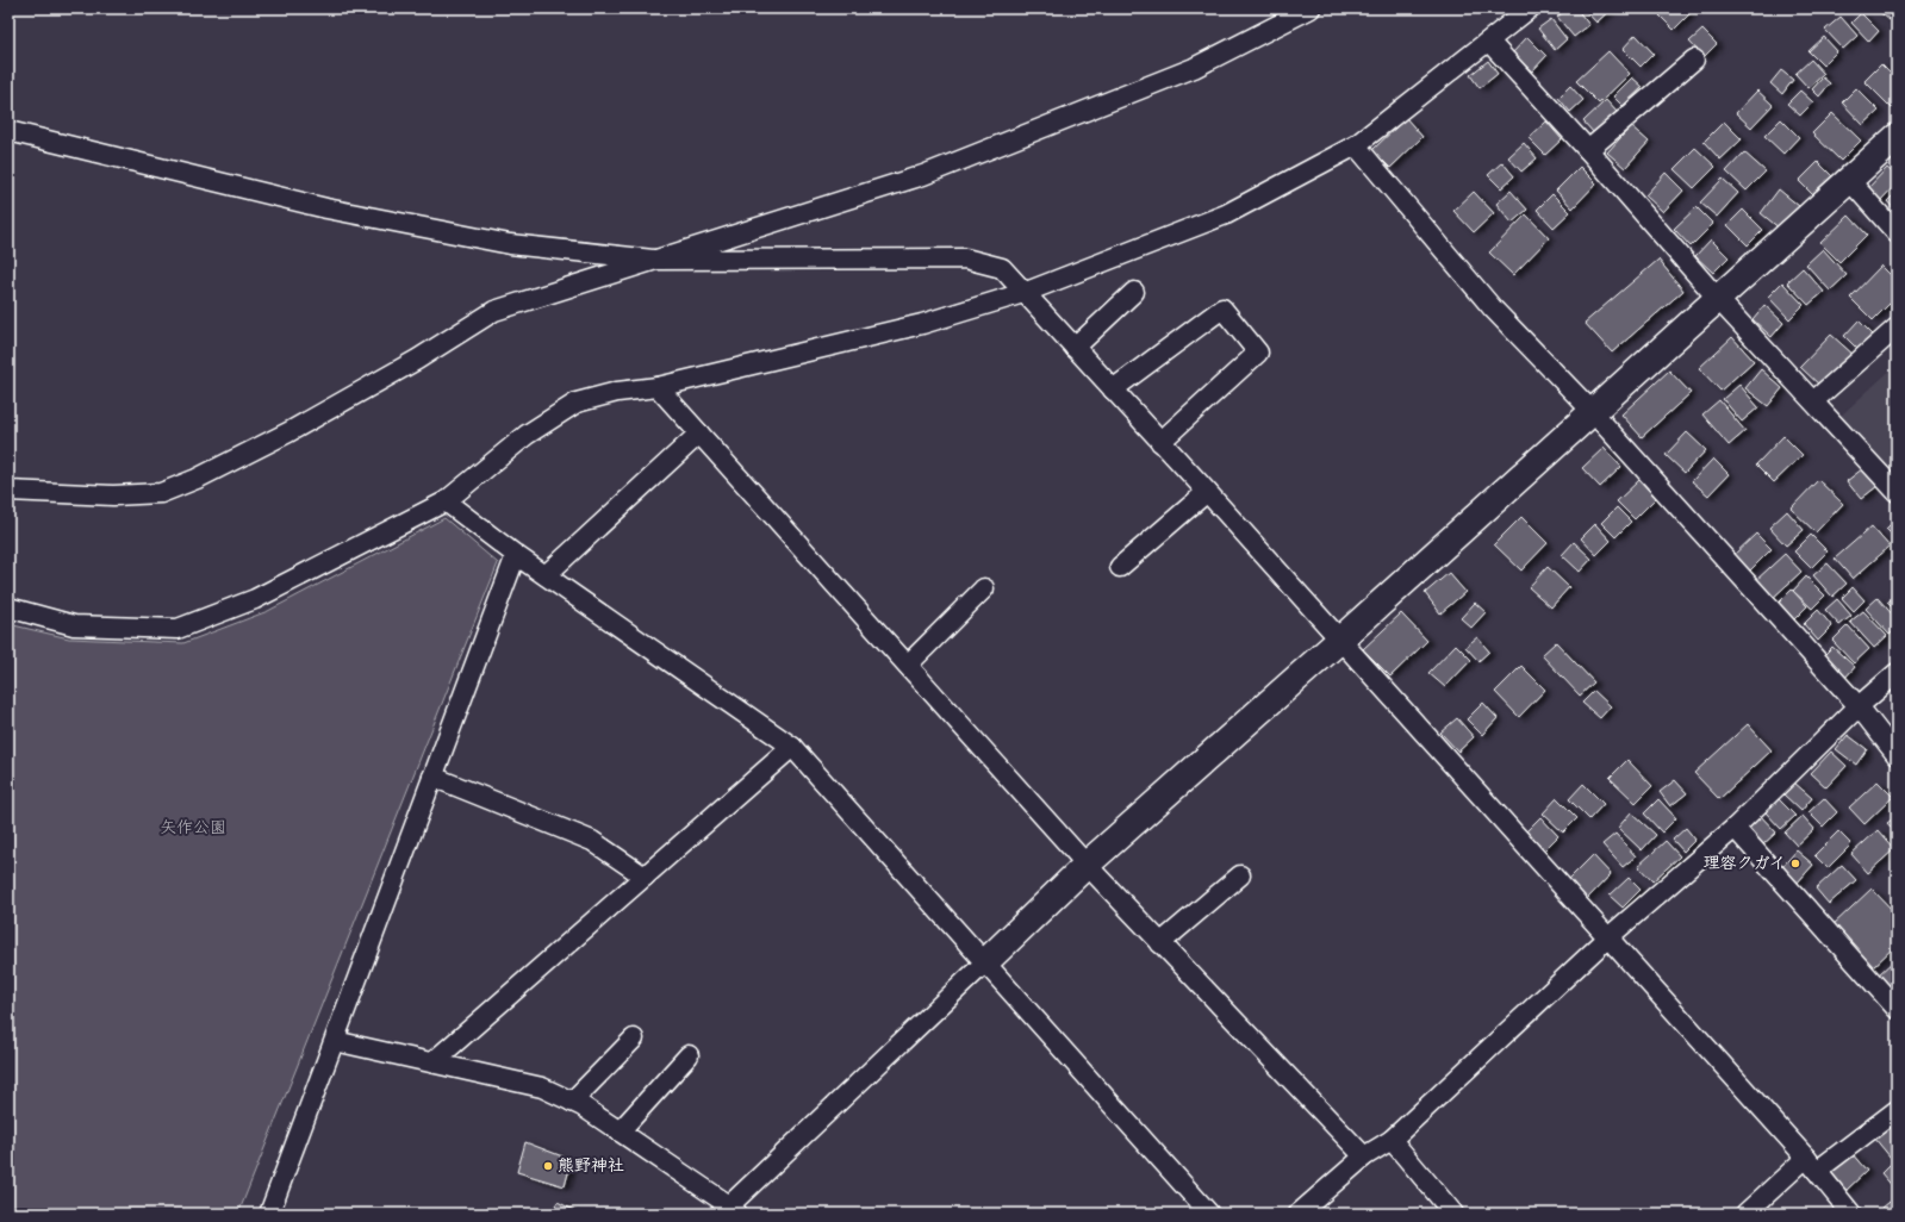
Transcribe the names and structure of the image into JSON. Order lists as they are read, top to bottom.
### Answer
{
  "parks": ["矢作公園"],
  "places": ["理容クガイ", "熊野神社"]
}
